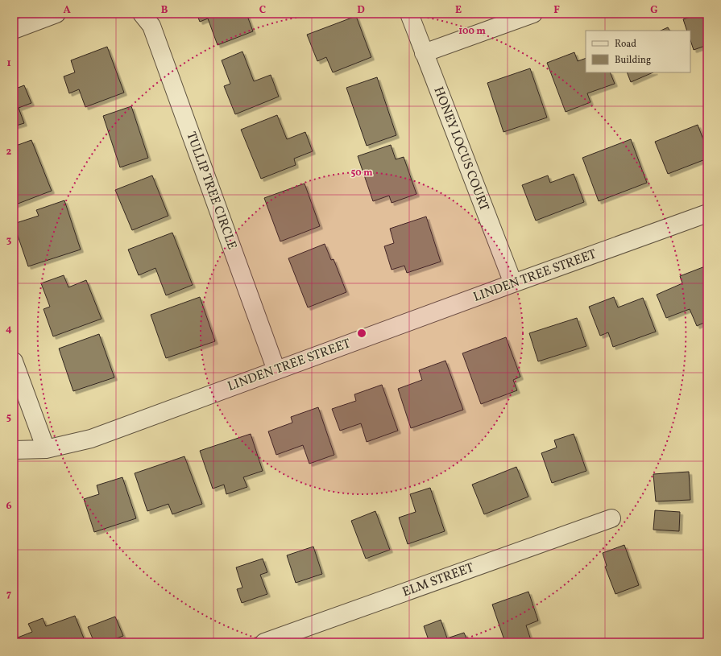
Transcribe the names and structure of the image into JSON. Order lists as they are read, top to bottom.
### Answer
{
  "streets": {
    "street": [
      "HONEY LOCUS COURT",
      "TULLIP TREE CIRCLE",
      "LINDEN TREE STREET",
      "ELM STREET"
    ]
  },
  "crossings": [
    ["HONEY LOCUS COURT", "LINDEN TREE STREET"],
    ["TULLIP TREE CIRCLE", "LINDEN TREE STREET"]
  ],
  "legend": ["Road", "Building"],
  "grid": {
    "columns": [
      "A",
      "B",
      "C",
      "D",
      "E",
      "F",
      "G"
    ],
    "rows": [
      "1",
      "2",
      "3",
      "4",
      "5",
      "6",
      "7"
    ]
  },
  "rings": ["100 m", "50 m"]
}
